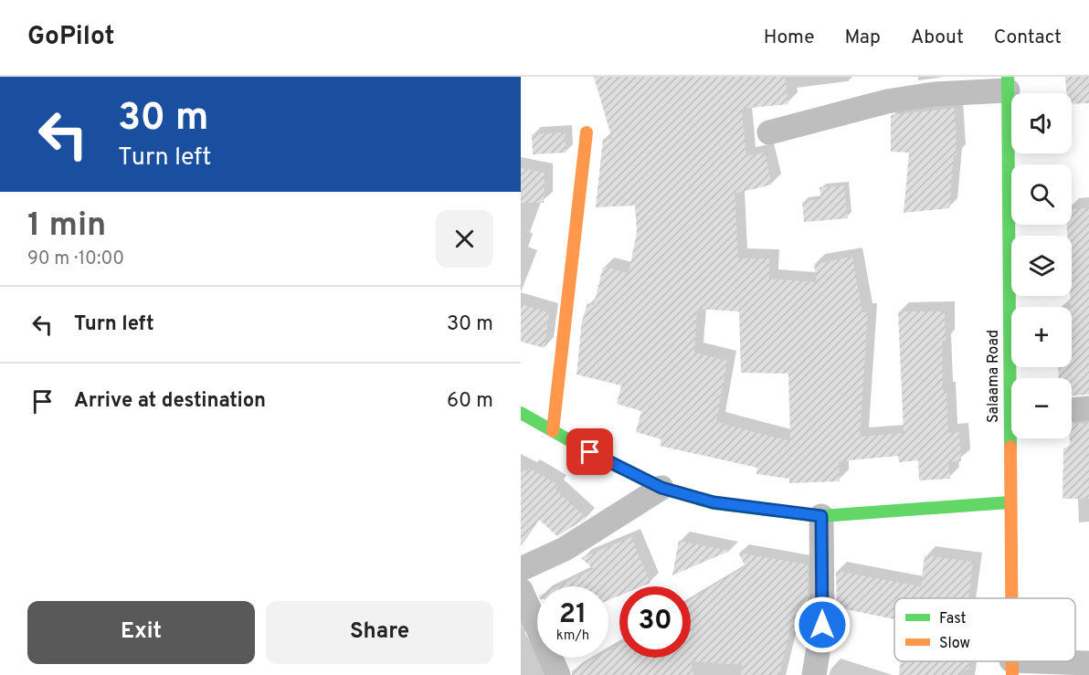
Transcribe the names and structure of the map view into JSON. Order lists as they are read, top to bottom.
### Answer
{
  "streets": {
    "street": ["Salaama Road"]
  },
  "legend": ["Fast", "Slow"],
  "page": {
    "header": "GoPilot",
    "nav": [
      "Home",
      "Map",
      "About",
      "Contact"
    ],
    "turn": ["30 m", "Turn left"],
    "map_buttons": ["+", "−"],
    "heading": ["1 min", "90 m · 10:00"],
    "list": [
      {
        "name": "Turn left",
        "value": "30 m"
      },
      {
        "name": "Arrive at destination",
        "value": "60 m"
      }
    ],
    "speed": "21 km/h",
    "limit": "30",
    "buttons": ["Exit", "Share"]
  }
}
